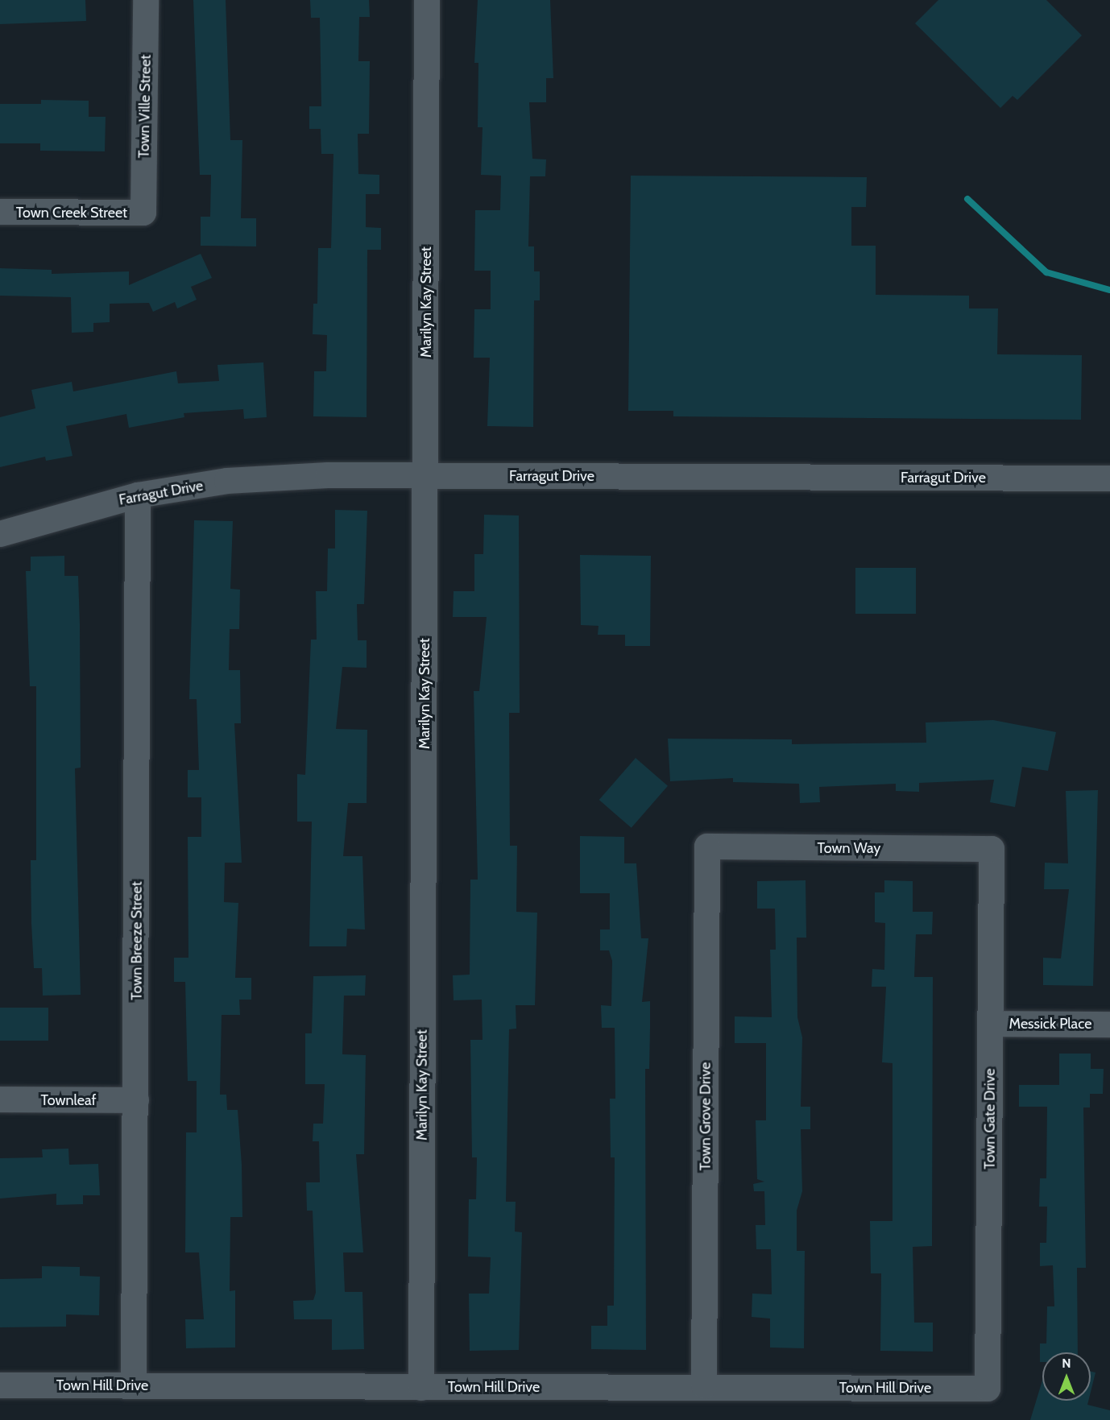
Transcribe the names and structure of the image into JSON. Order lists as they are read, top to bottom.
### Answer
{
  "streets": {
    "street": [
      "Town Ville Street",
      "Town Creek Street",
      "Marilyn Kay Street",
      "Farragut Drive",
      "Town Way",
      "Town Breeze Street",
      "Messick Place",
      "Townleaf",
      "Town Grove Drive",
      "Town Gate Drive",
      "Town Hill Drive"
    ]
  },
  "crossings": [
    ["Town Ville Street", "Town Creek Street"],
    ["Marilyn Kay Street", "Farragut Drive"],
    ["Marilyn Kay Street", "Town Hill Drive"],
    ["Farragut Drive", "Town Breeze Street"],
    ["Town Way", "Town Grove Drive"],
    ["Town Way", "Town Gate Drive"],
    ["Town Breeze Street", "Townleaf"],
    ["Town Breeze Street", "Town Hill Drive"],
    ["Messick Place", "Town Gate Drive"],
    ["Town Grove Drive", "Town Hill Drive"],
    ["Town Gate Drive", "Town Hill Drive"]
  ],
  "north": "top"
}
